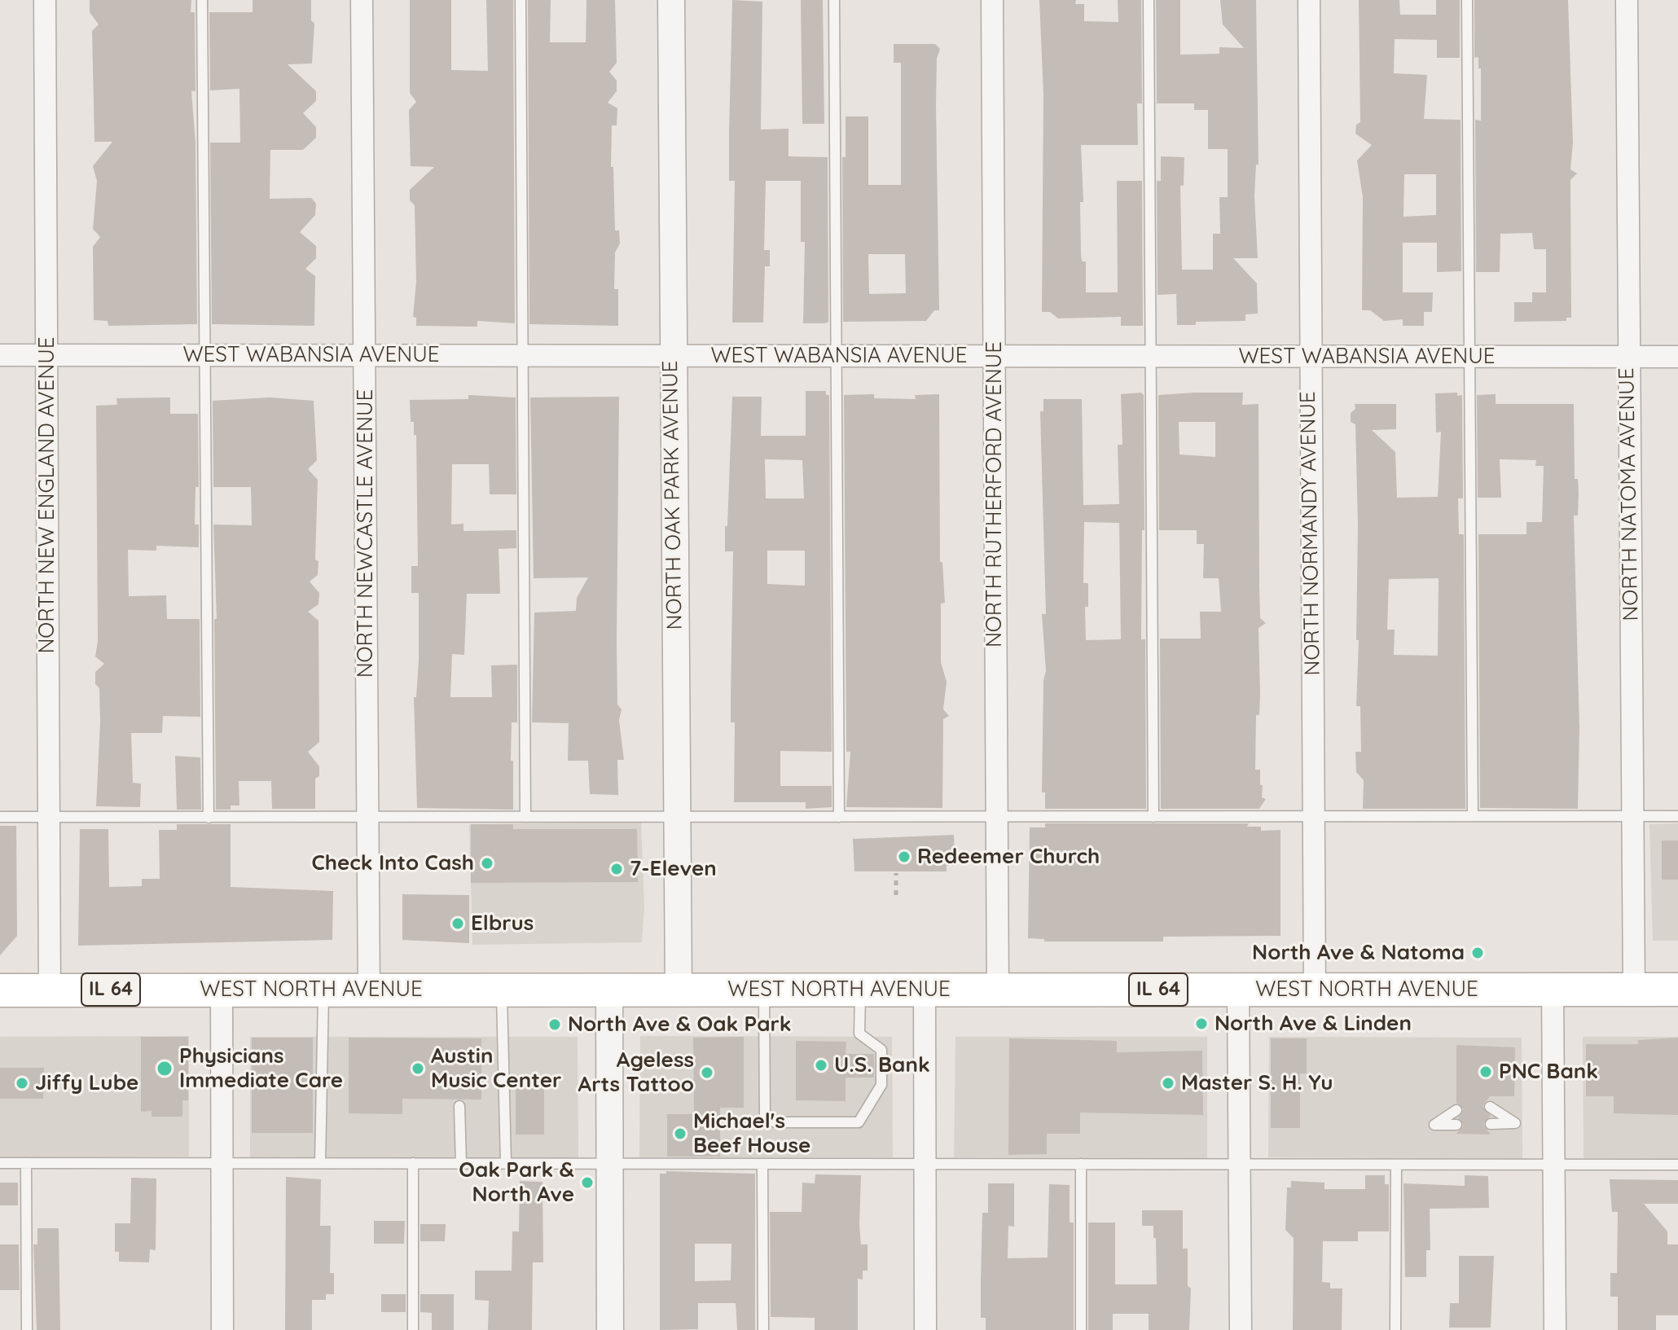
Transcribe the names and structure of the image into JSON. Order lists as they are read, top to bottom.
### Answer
{
  "streets": {
    "main road": ["IL 64", "WEST NORTH AVENUE"],
    "street": [
      "WEST WABANSIA AVENUE",
      "NORTH RUTHERFORD AVENUE",
      "NORTH NATOMA AVENUE",
      "NORTH NEW ENGLAND AVENUE",
      "NORTH OAK PARK AVENUE",
      "NORTH NEWCASTLE AVENUE",
      "NORTH NORMANDY AVENUE"
    ]
  },
  "crossings": [
    ["WEST WABANSIA AVENUE", "NORTH RUTHERFORD AVENUE"],
    ["WEST WABANSIA AVENUE", "NORTH NATOMA AVENUE"],
    ["WEST WABANSIA AVENUE", "NORTH NEW ENGLAND AVENUE"],
    ["WEST WABANSIA AVENUE", "NORTH OAK PARK AVENUE"],
    ["WEST WABANSIA AVENUE", "NORTH NEWCASTLE AVENUE"],
    ["WEST WABANSIA AVENUE", "NORTH NORMANDY AVENUE"],
    ["NORTH RUTHERFORD AVENUE", "WEST NORTH AVENUE"],
    ["NORTH NATOMA AVENUE", "WEST NORTH AVENUE"],
    ["NORTH NEW ENGLAND AVENUE", "WEST NORTH AVENUE"],
    ["NORTH OAK PARK AVENUE", "WEST NORTH AVENUE"],
    ["NORTH NEWCASTLE AVENUE", "WEST NORTH AVENUE"],
    ["NORTH NORMANDY AVENUE", "WEST NORTH AVENUE"]
  ],
  "places": [
    "Redeemer Church",
    "Check Into Cash",
    "7-Eleven",
    "Elbrus",
    "North Ave & Natoma",
    "North Ave & Linden",
    "North Ave & Oak Park",
    "U.S. Bank",
    "Physicians Immediate Care",
    "Austin Music Center",
    "PNC Bank",
    "Ageless Arts Tattoo",
    "Jiffy Lube",
    "Master S. H. Yu",
    "Michael's Beef House",
    "Oak Park & North Ave"
  ]
}
